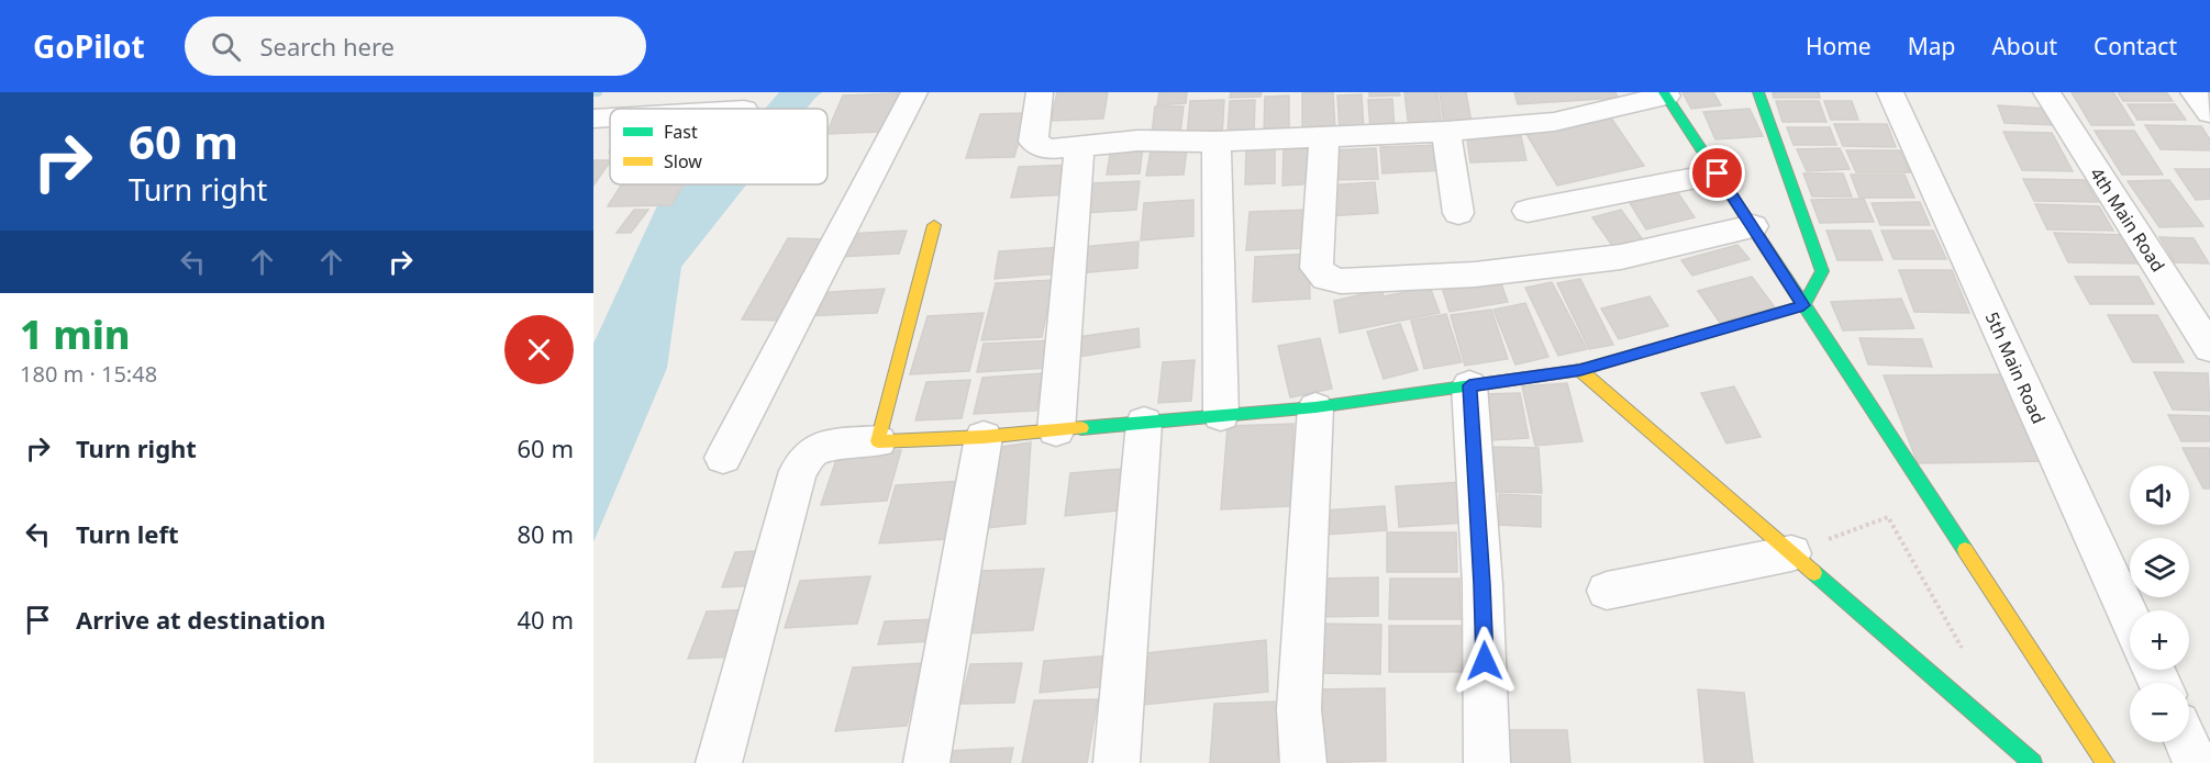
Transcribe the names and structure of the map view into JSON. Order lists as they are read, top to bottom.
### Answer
{
  "streets": {
    "street": ["4th Main Road", "5th Main Road"]
  },
  "legend": ["Fast", "Slow"],
  "page": {
    "header": "GoPilot",
    "search": "Search here",
    "nav": [
      "Home",
      "Map",
      "About",
      "Contact"
    ],
    "turn": ["60 m", "Turn right"],
    "heading": ["1 min", "180 m · 15:48"],
    "list": [
      {
        "name": "Turn right",
        "value": "60 m"
      },
      {
        "name": "Turn left",
        "value": "80 m"
      },
      {
        "name": "Arrive at destination",
        "value": "40 m"
      }
    ],
    "map_buttons": ["+", "−"]
  }
}
